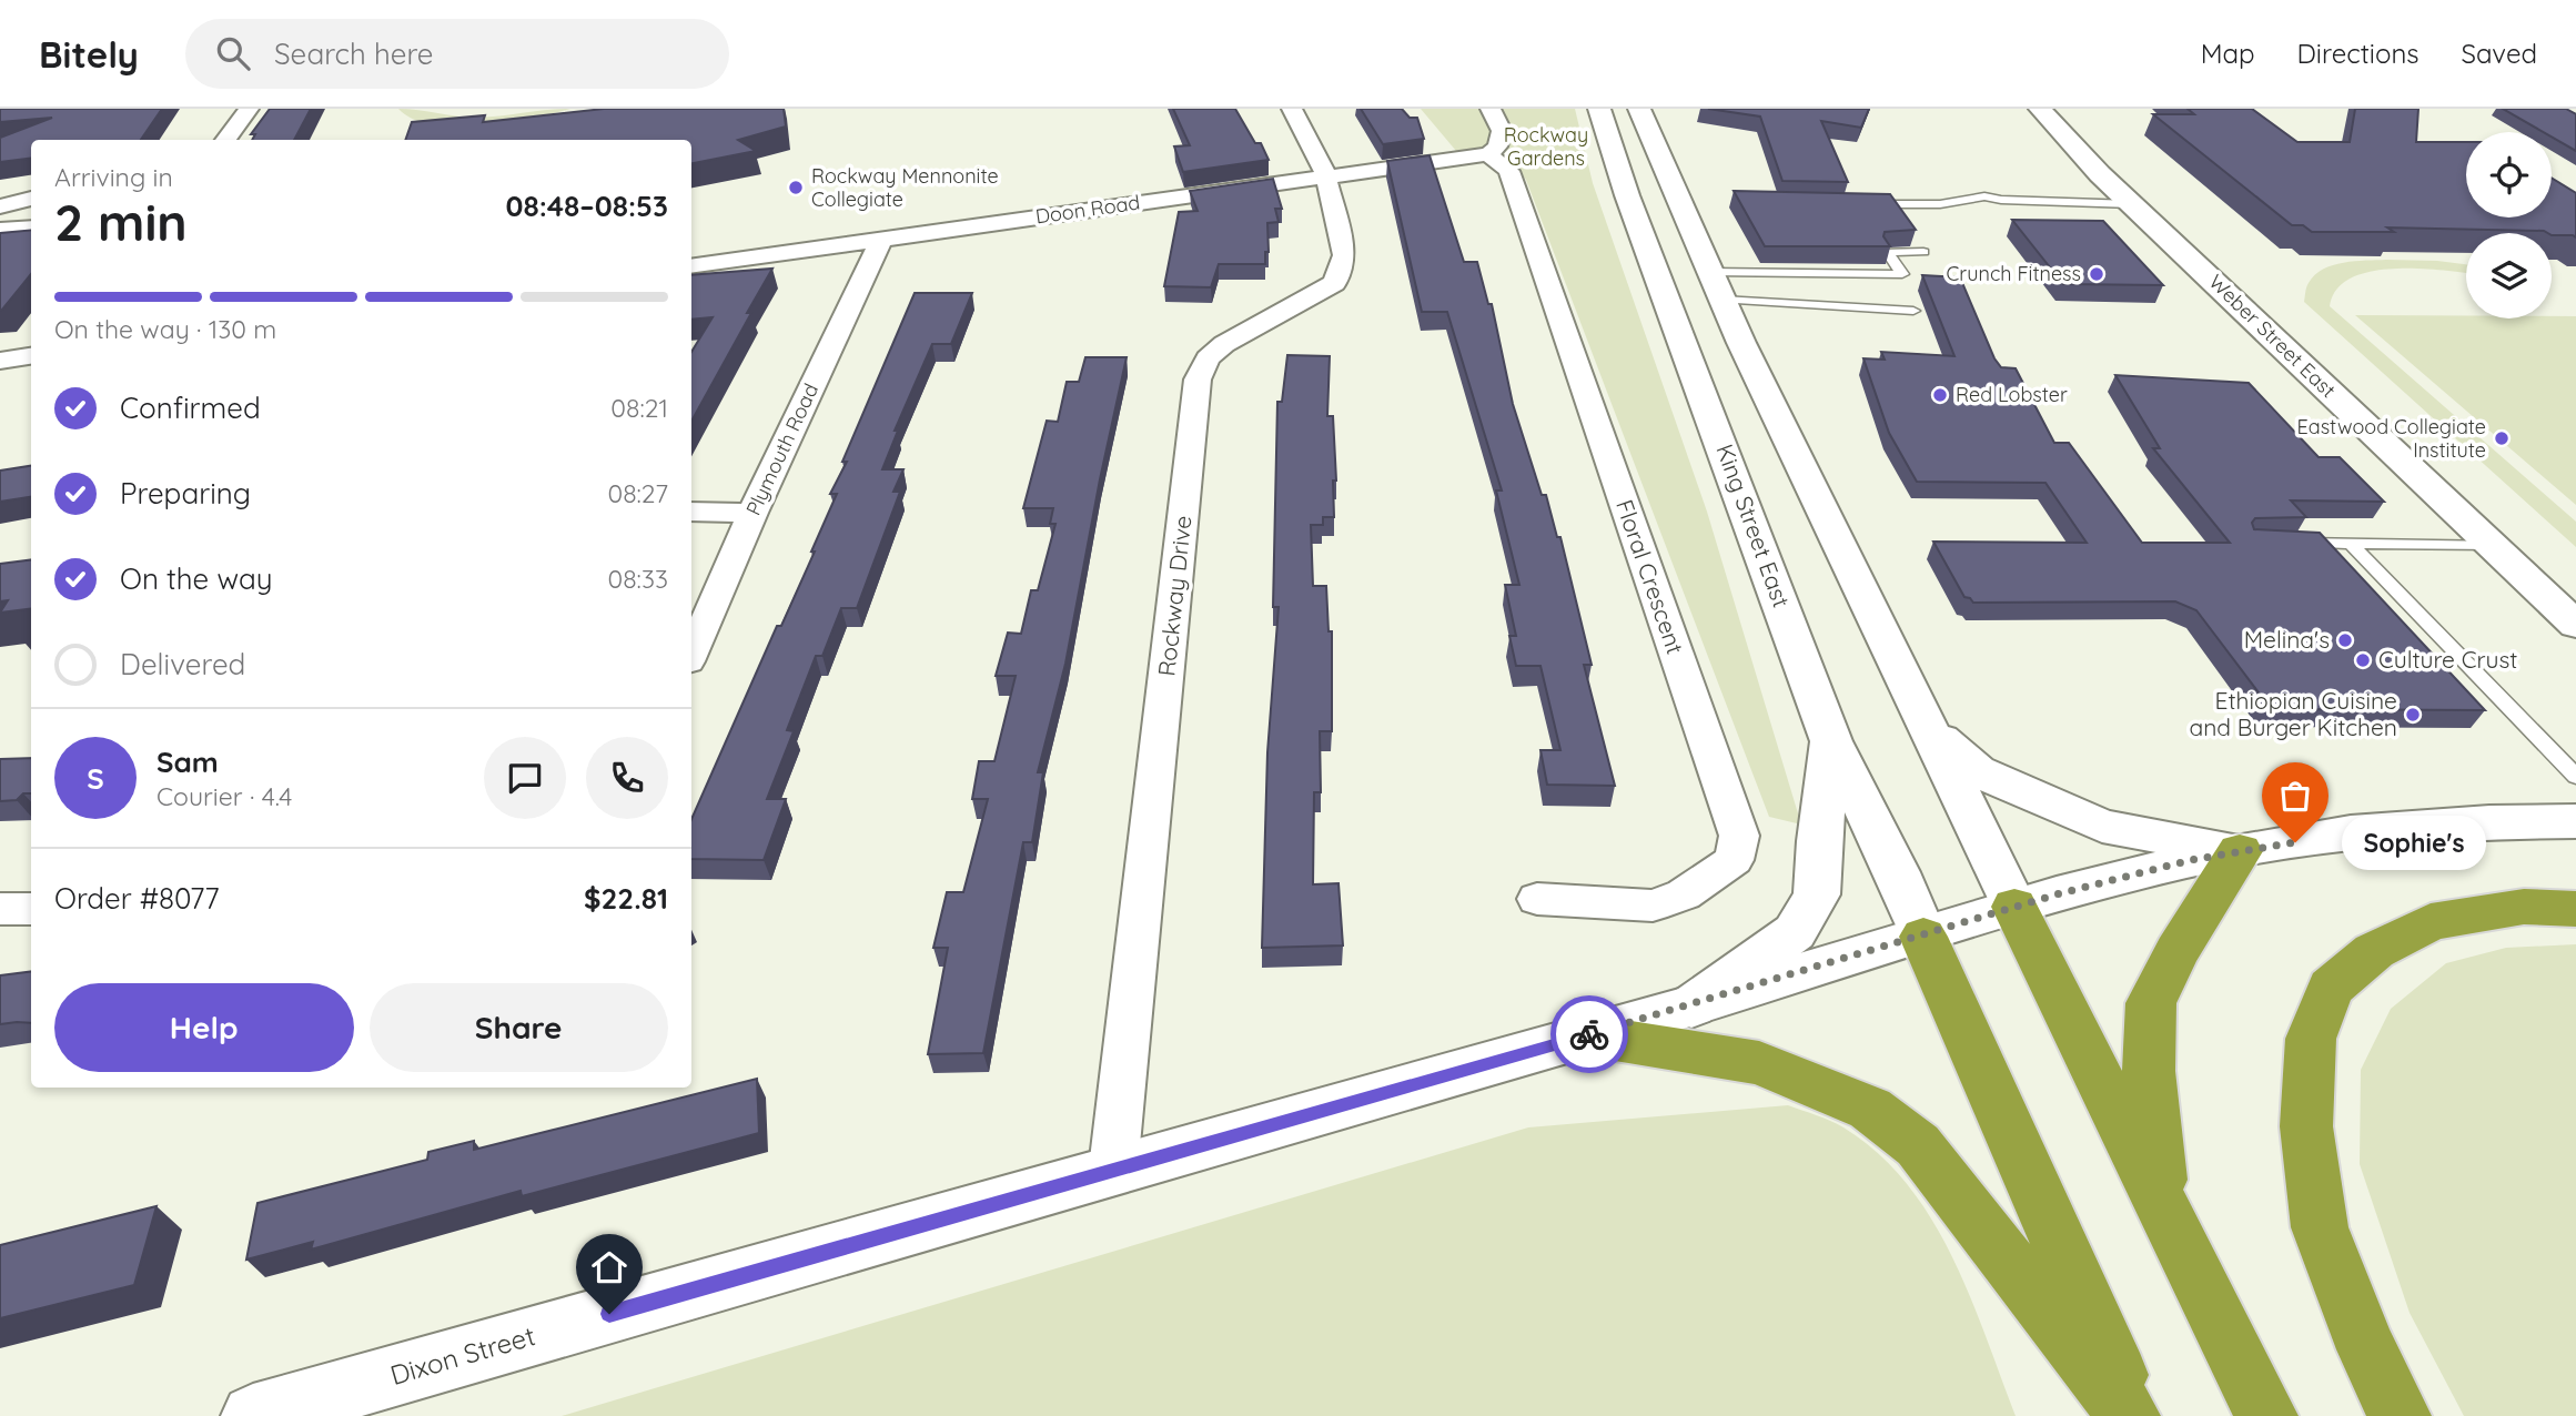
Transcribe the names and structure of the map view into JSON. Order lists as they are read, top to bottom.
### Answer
{
  "streets": {
    "main road": ["Weber Street East", "King Street East", "Dixon Street"],
    "street": [
      "Doon Road",
      "Plymouth Road",
      "Floral Crescent",
      "Rockway Drive"
    ]
  },
  "crossings": [
    ["Doon Road", "Plymouth Road"],
    ["Doon Road", "Floral Crescent"],
    ["Doon Road", "Rockway Drive"],
    ["King Street East", "Dixon Street"],
    ["Rockway Drive", "Dixon Street"]
  ],
  "parks": ["Rockway Gardens"],
  "places": [
    "Rockway Mennonite Collegiate",
    "Crunch Fitness",
    "Red Lobster",
    "Eastwood Collegiate Institute",
    "Melina's",
    "Culture Crust",
    "Ethiopian Cuisine and Burger Kitchen",
    "Sophie's"
  ],
  "page": {
    "header": "Bitely",
    "search": "Search here",
    "nav": ["Map", "Directions", "Saved"],
    "heading": ["2 min", "Arriving in", "08:48–08:53"],
    "panel": [
      "Sam",
      "Courier · 4.4",
      "Order #8077",
      "$22.81"
    ],
    "bar": "On the way · 130 m",
    "list": [
      ["Confirmed", "08:21"],
      ["Preparing", "08:27"],
      ["On the way", "08:33"],
      "Delivered"
    ],
    "round": "S",
    "bubble": "Sophie's",
    "buttons": ["Help", "Share"]
  }
}
